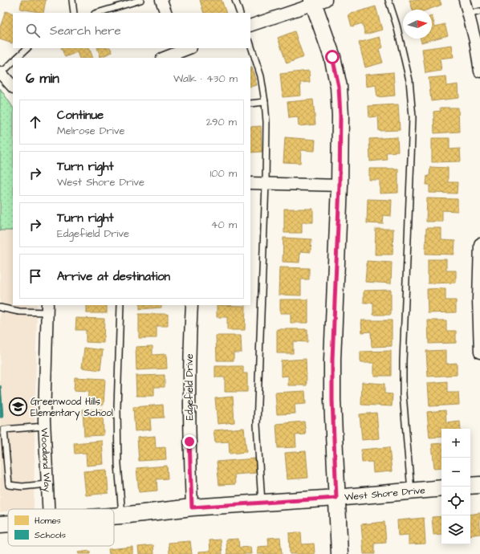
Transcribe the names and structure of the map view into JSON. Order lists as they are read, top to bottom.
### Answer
{
  "streets": {
    "street": ["Edgefield Drive", "Woodland Way", "West Shore Drive"]
  },
  "crossings": [
    ["Edgefield Drive", "West Shore Drive"]
  ],
  "places": {
    "school or university": ["Greenwood Hills Elementary School"]
  },
  "legend": ["Homes", "Schools"],
  "north": "right",
  "page": {
    "search": "Search here",
    "heading": ["6 min", "Walk · 430 m"],
    "list": [
      ["Continue", "Melrose Drive", "290 m"],
      ["Turn right", "West Shore Drive", "100 m"],
      ["Turn right", "Edgefield Drive", "40 m"],
      "Arrive at destination"
    ],
    "map_buttons": ["+", "−"]
  }
}
